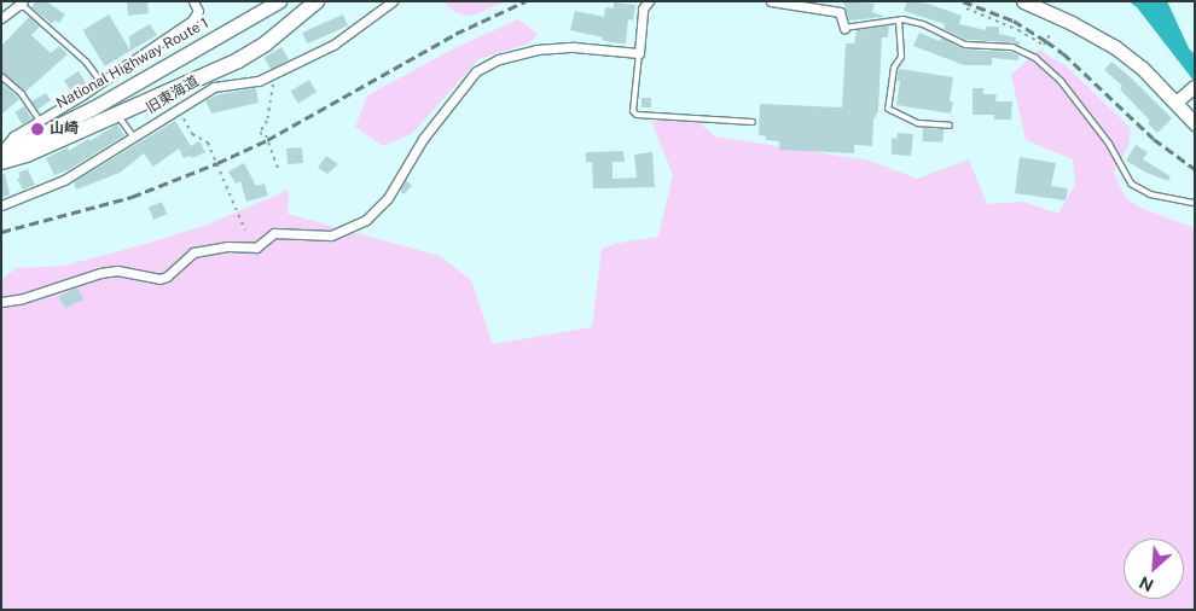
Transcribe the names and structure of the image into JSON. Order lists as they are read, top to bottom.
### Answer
{
  "streets": {
    "highway": ["National Highway Route 1"],
    "street": ["旧東海道"]
  },
  "places": ["山崎"],
  "north": "bottom left"
}
